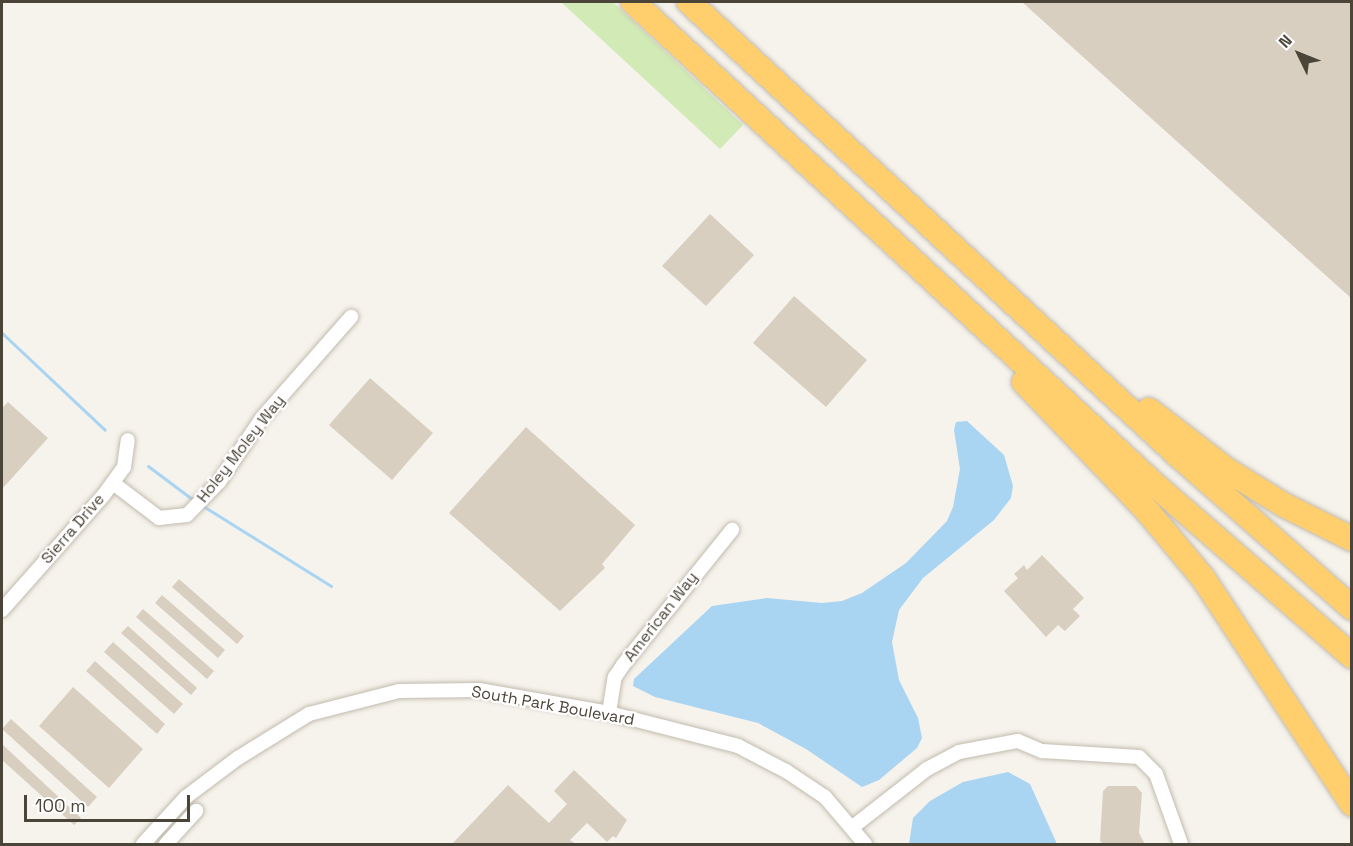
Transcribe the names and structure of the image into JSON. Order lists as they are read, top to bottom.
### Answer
{
  "streets": {
    "street": [
      "Holey Moley Way",
      "Sierra Drive",
      "American Way",
      "South Park Boulevard"
    ]
  },
  "crossings": [
    ["Holey Moley Way", "Sierra Drive"],
    ["American Way", "South Park Boulevard"]
  ],
  "scale_bar": "100 m",
  "north": "top left"
}
